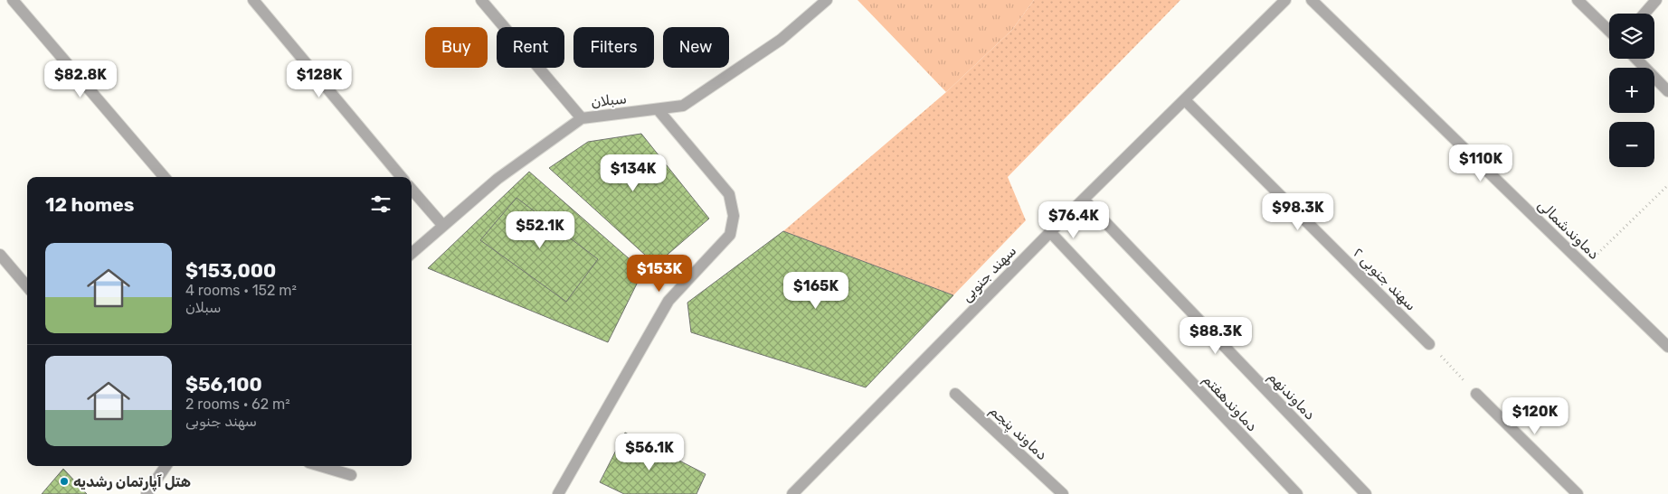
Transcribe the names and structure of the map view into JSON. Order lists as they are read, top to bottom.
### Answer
{
  "streets": {
    "street": [
      "سبلان",
      "دماوندشمالی",
      "سهند جنوبی",
      "سهند جنوبی ۲",
      "دماوندنهم",
      "دماوندهفتم",
      "دماوند پنجم"
    ]
  },
  "crossings": [
    ["سهند جنوبی", "سهند جنوبی ۲"],
    ["سهند جنوبی", "دماوندنهم"],
    ["سهند جنوبی", "دماوندهفتم"]
  ],
  "places": ["هتل آپارتمان رشدیه"],
  "page": {
    "map_buttons": ["+", "−"],
    "chip": [
      "Buy",
      "Rent",
      "Filters",
      "New"
    ],
    "price": [
      "$82.8K",
      "$128K",
      "$110K",
      "$134K",
      "$98.3K",
      "$76.4K",
      "$52.1K",
      "$153K",
      "$165K",
      "$88.3K",
      "$120K",
      "$56.1K"
    ],
    "heading": "12 homes",
    "list": [
      {
        "name": "$153,000",
        "note": "4 rooms · 152 m² · سبلان"
      },
      {
        "name": "$56,100",
        "note": "2 rooms · 62 m² · سهند جنوبی"
      }
    ]
  }
}
